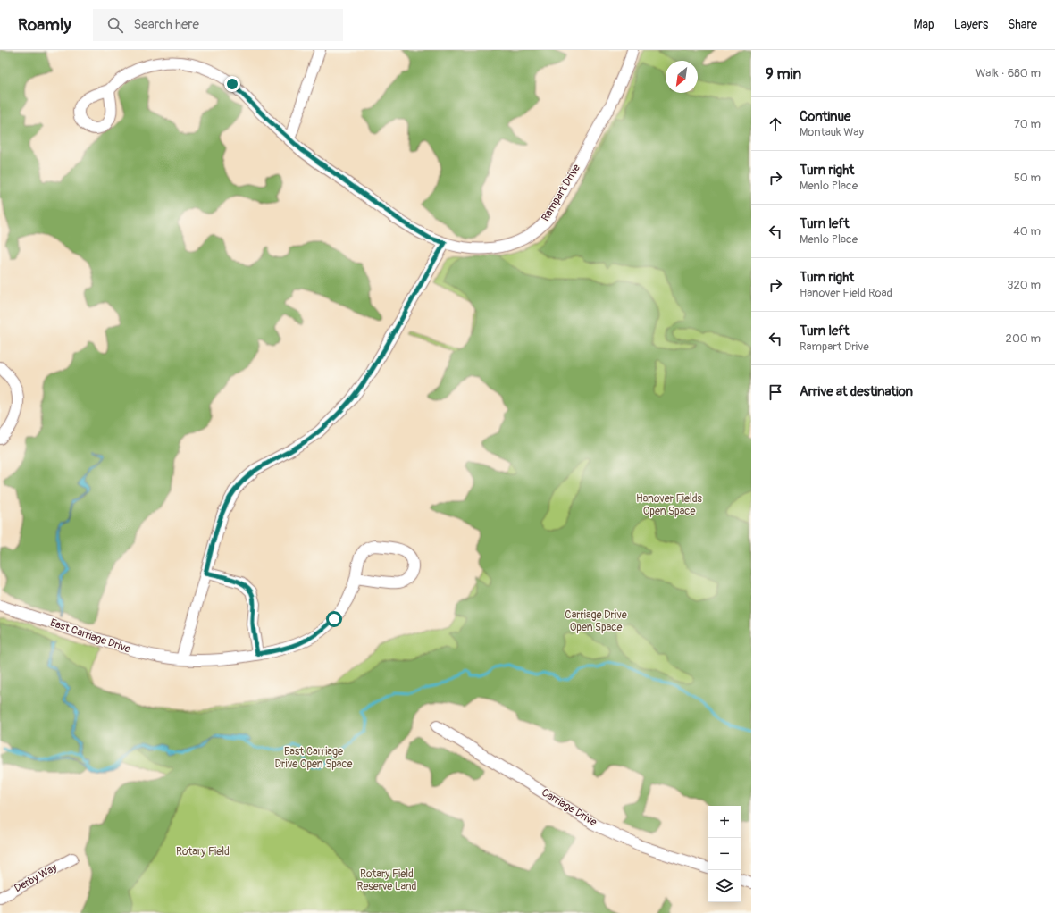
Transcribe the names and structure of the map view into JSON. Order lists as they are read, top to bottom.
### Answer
{
  "streets": {
    "street": [
      "Rampart Drive",
      "East Carriage Drive",
      "Carriage Drive",
      "Derby Way"
    ]
  },
  "parks": [
    "Hanover Fields Open Space",
    "Carriage Drive Open Space",
    "East Carriage Drive Open Space",
    "Rotary Field",
    "Rotary Field Reserve Land"
  ],
  "north": "bottom left",
  "page": {
    "header": "Roamly",
    "search": "Search here",
    "nav": ["Map", "Layers", "Share"],
    "heading": ["9 min", "Walk · 680 m"],
    "list": [
      ["Continue", "Montauk Way", "70 m"],
      ["Turn right", "Menlo Place", "50 m"],
      ["Turn left", "Menlo Place", "40 m"],
      ["Turn right", "Hanover Field Road", "320 m"],
      ["Turn left", "Rampart Drive", "200 m"],
      "Arrive at destination"
    ],
    "map_buttons": ["+", "−"]
  }
}
